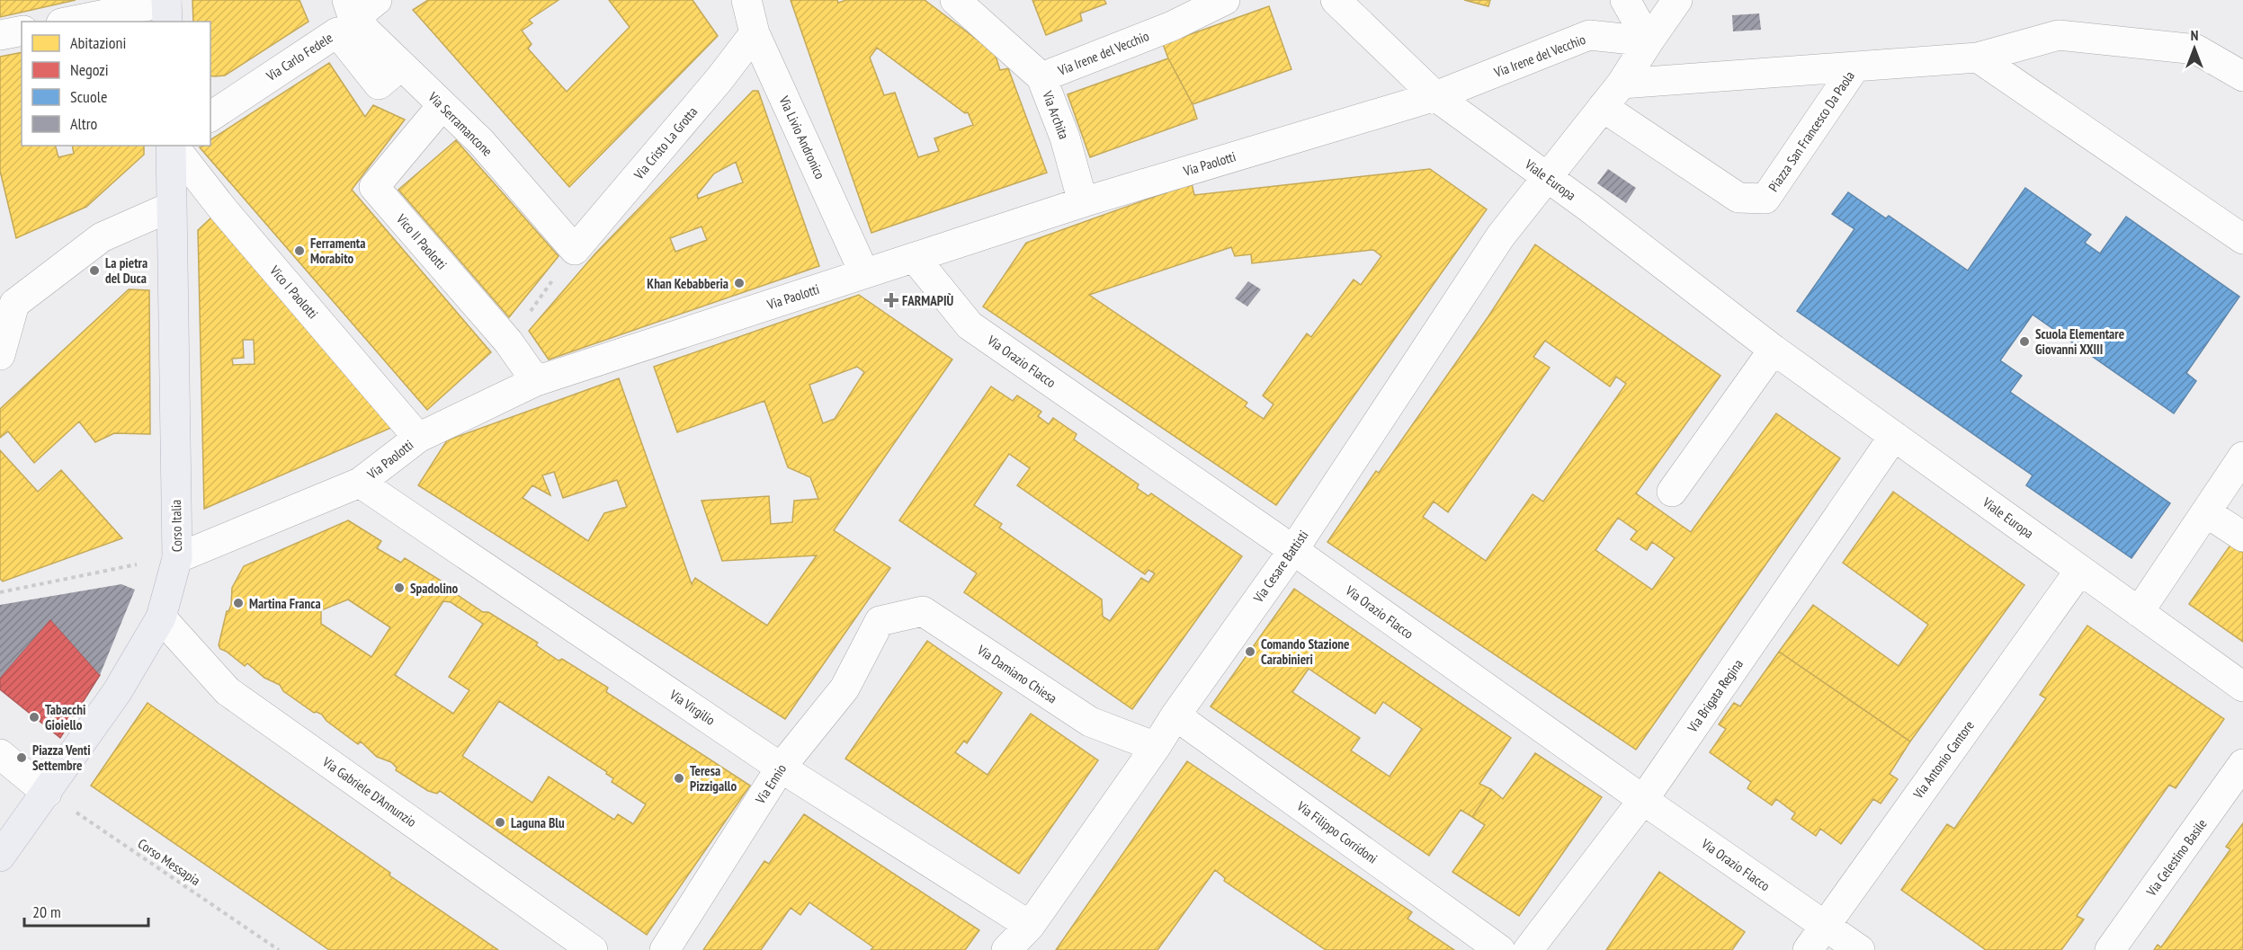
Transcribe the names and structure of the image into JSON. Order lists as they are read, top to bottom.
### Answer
{
  "streets": {
    "main road": ["Corso Italia"],
    "street": [
      "Via Irene del Vecchio",
      "Via Carlo Fedele",
      "Via Archita",
      "Via Serramancone",
      "Piazza San Francesco Da Paola",
      "Via Livio Andronico",
      "Via Cristo La Grotta",
      "Via Paolotti",
      "Viale Europa",
      "Vico II Paolotti",
      "Vico I Paolotti",
      "Via Orazio Flacco",
      "Via Cesare Battisti",
      "Via Damiano Chiesa",
      "Via Brigata Regina",
      "Via Virgilio",
      "Via Antonio Cantore",
      "Via Ennio",
      "Via Gabriele D'Annunzio",
      "Via Filippo Corridoni",
      "Via Celestino Basile"
    ],
    "path": ["Corso Messapia"]
  },
  "crossings": [
    ["Via Irene del Vecchio", "Via Archita"],
    ["Via Irene del Vecchio", "Via Paolotti"],
    ["Via Irene del Vecchio", "Viale Europa"],
    ["Via Carlo Fedele", "Via Serramancone"],
    ["Via Archita", "Via Paolotti"],
    ["Via Serramancone", "Via Cristo La Grotta"],
    ["Via Serramancone", "Vico II Paolotti"],
    ["Via Livio Andronico", "Via Cristo La Grotta"],
    ["Via Livio Andronico", "Via Paolotti"],
    ["Via Paolotti", "Viale Europa"],
    ["Via Paolotti", "Vico II Paolotti"],
    ["Via Paolotti", "Vico I Paolotti"],
    ["Via Paolotti", "Via Orazio Flacco"],
    ["Via Paolotti", "Corso Italia"],
    ["Via Paolotti", "Via Virgilio"],
    ["Viale Europa", "Via Cesare Battisti"],
    ["Viale Europa", "Via Brigata Regina"],
    ["Viale Europa", "Via Antonio Cantore"],
    ["Via Orazio Flacco", "Via Cesare Battisti"],
    ["Via Orazio Flacco", "Via Brigata Regina"],
    ["Via Orazio Flacco", "Via Antonio Cantore"],
    ["Corso Italia", "Via Gabriele D'Annunzio"],
    ["Corso Italia", "Corso Messapia"],
    ["Via Cesare Battisti", "Via Damiano Chiesa"],
    ["Via Cesare Battisti", "Via Virgilio"],
    ["Via Cesare Battisti", "Via Filippo Corridoni"],
    ["Via Damiano Chiesa", "Via Ennio"],
    ["Via Virgilio", "Via Ennio"]
  ],
  "places": {
    "other": [
      "Ferramenta Morabito",
      "La pietra del Duca",
      "Khan Kebabberia",
      "Scuola Elementare Giovanni XXIII",
      "Spadolino",
      "Martina Franca",
      "Comando Stazione Carabinieri",
      "Tabacchi Gioiello",
      "Piazza Venti Settembre",
      "Teresa Pizzigallo",
      "Laguna Blu"
    ],
    "health": ["FARMAPIÙ"]
  },
  "legend": [
    "Abitazioni",
    "Negozi",
    "Scuole",
    "Altro"
  ],
  "scale_bar": "20 m",
  "north": "top"
}
